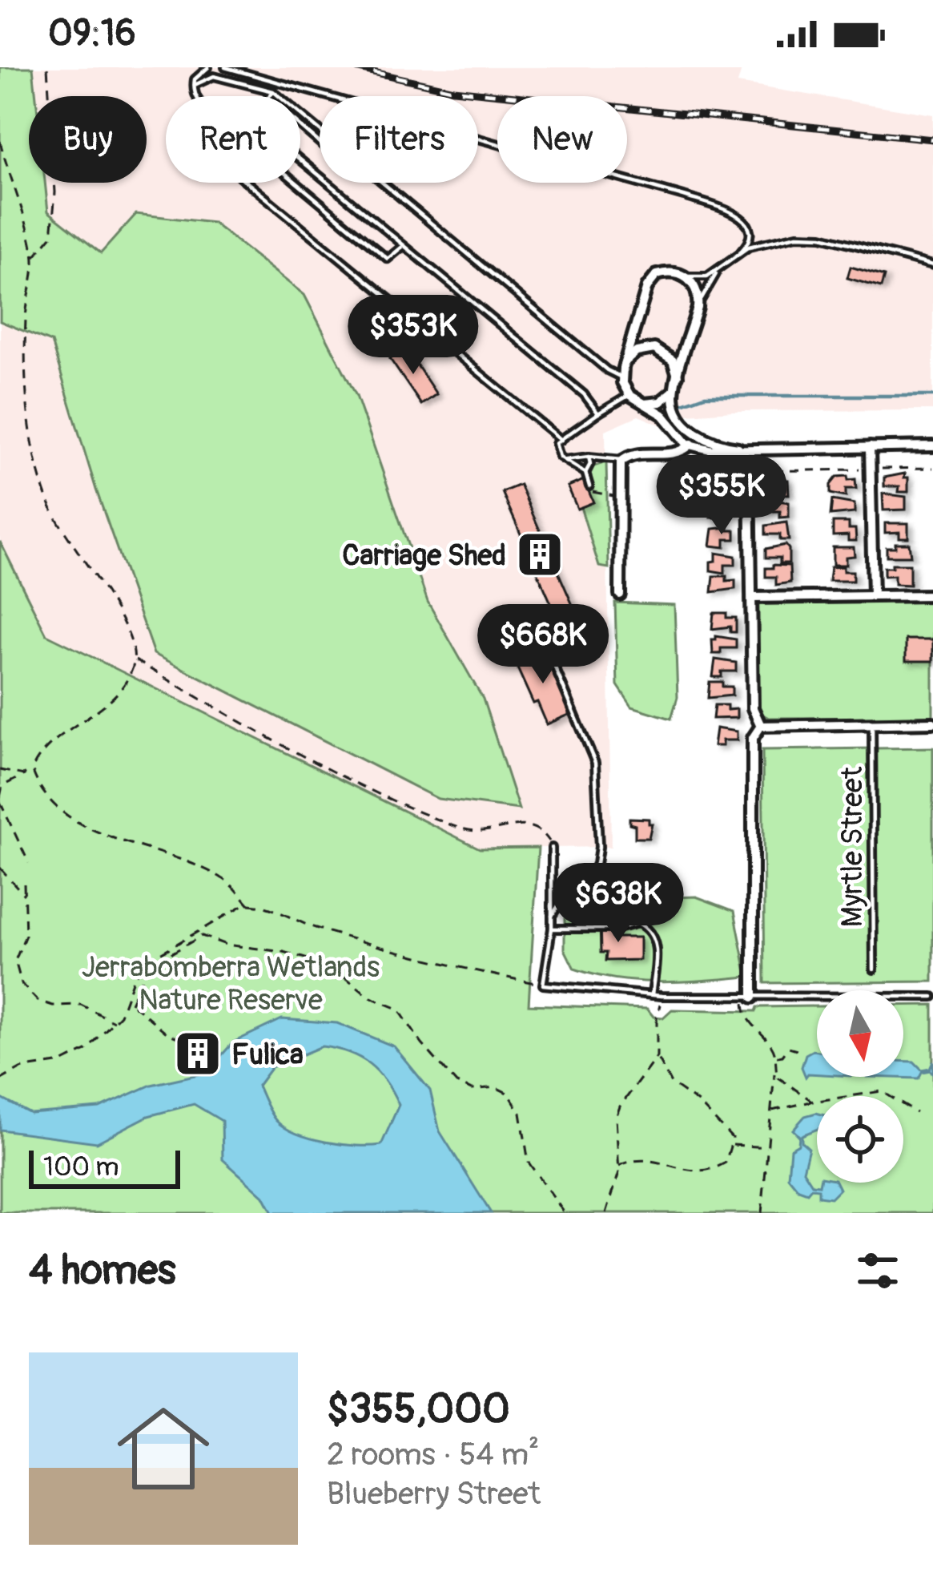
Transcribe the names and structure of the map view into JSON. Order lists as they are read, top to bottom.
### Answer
{
  "streets": {
    "lane": ["Myrtle Street"]
  },
  "parks": ["Jerrabomberra Wetlands Nature Reserve"],
  "places": {
    "building": ["Carriage Shed", "Fulica"]
  },
  "scale_bar": "100 m",
  "north": "bottom",
  "page": {
    "status": "09:16",
    "chip": [
      "Buy",
      "Rent",
      "Filters",
      "New"
    ],
    "price": [
      "$353K",
      "$355K",
      "$668K",
      "$638K"
    ],
    "scale": "100 m",
    "heading": "4 homes",
    "list": [
      {
        "name": "$355,000",
        "note": "2 rooms · 54 m² · Blueberry Street"
      }
    ]
  }
}
